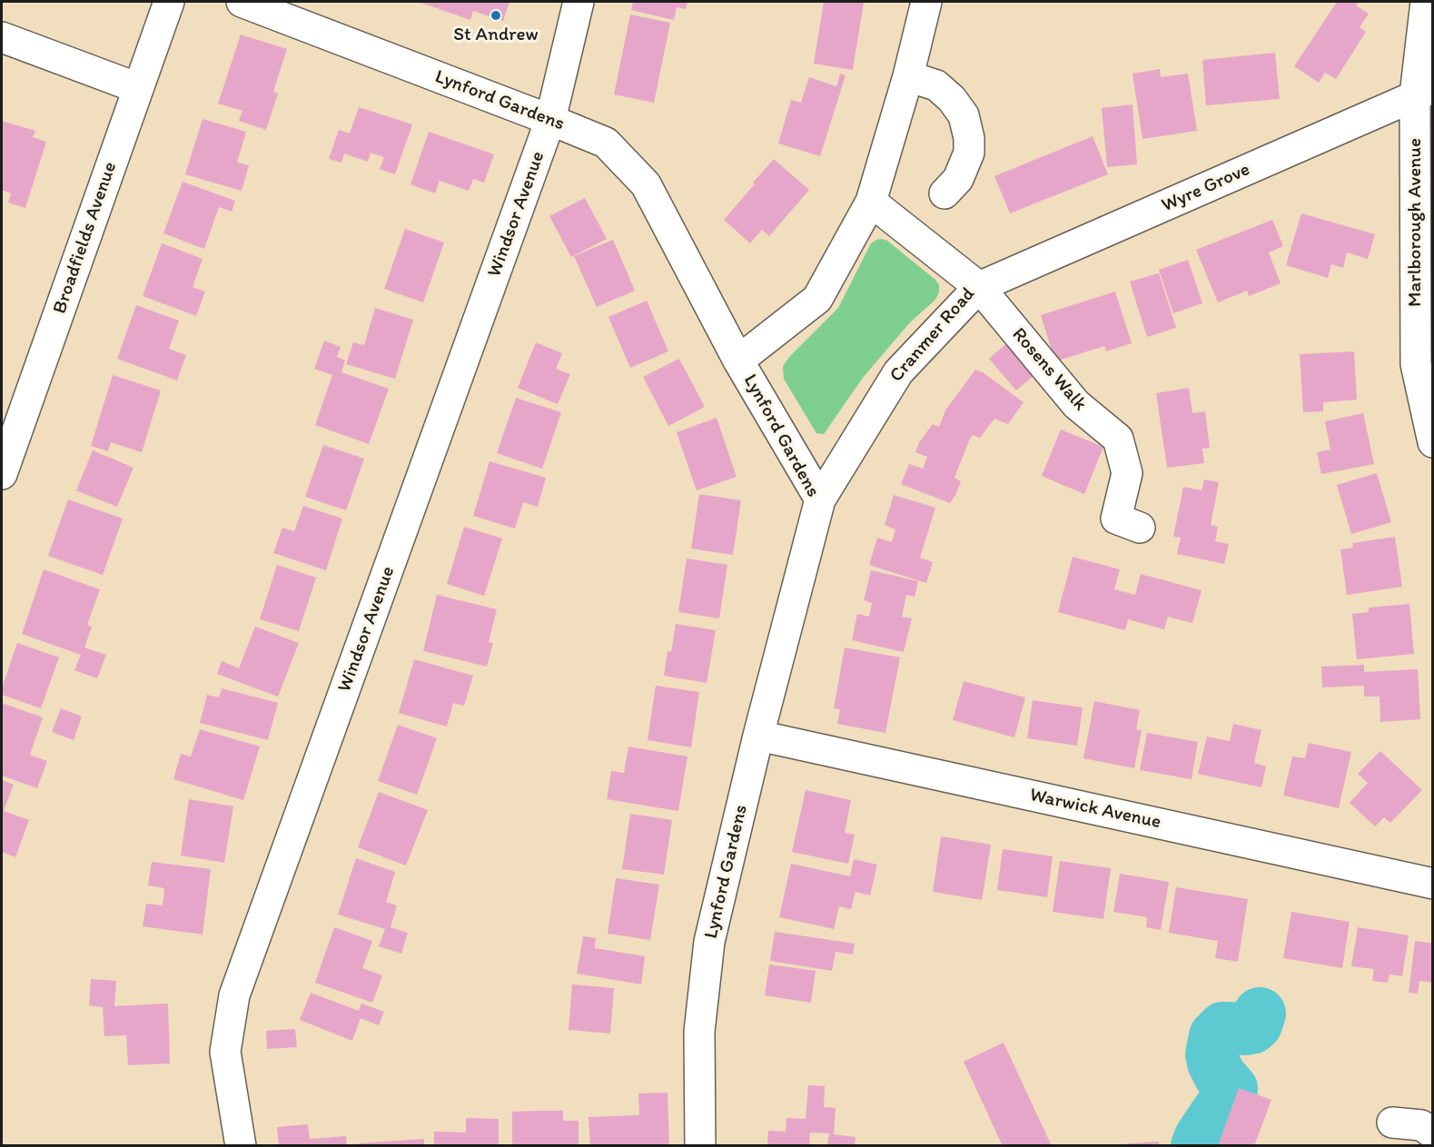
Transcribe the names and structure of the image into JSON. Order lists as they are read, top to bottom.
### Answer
{
  "streets": {
    "street": [
      "Lynford Gardens",
      "Wyre Grove",
      "Windsor Avenue",
      "Marlborough Avenue",
      "Broadfields Avenue",
      "Cranmer Road",
      "Rosens Walk",
      "Warwick Avenue"
    ]
  },
  "crossings": [
    ["Lynford Gardens", "Windsor Avenue"],
    ["Lynford Gardens", "Cranmer Road"],
    ["Lynford Gardens", "Warwick Avenue"],
    ["Wyre Grove", "Marlborough Avenue"],
    ["Wyre Grove", "Cranmer Road"],
    ["Wyre Grove", "Rosens Walk"],
    ["Cranmer Road", "Rosens Walk"]
  ],
  "places": ["St Andrew"]
}
